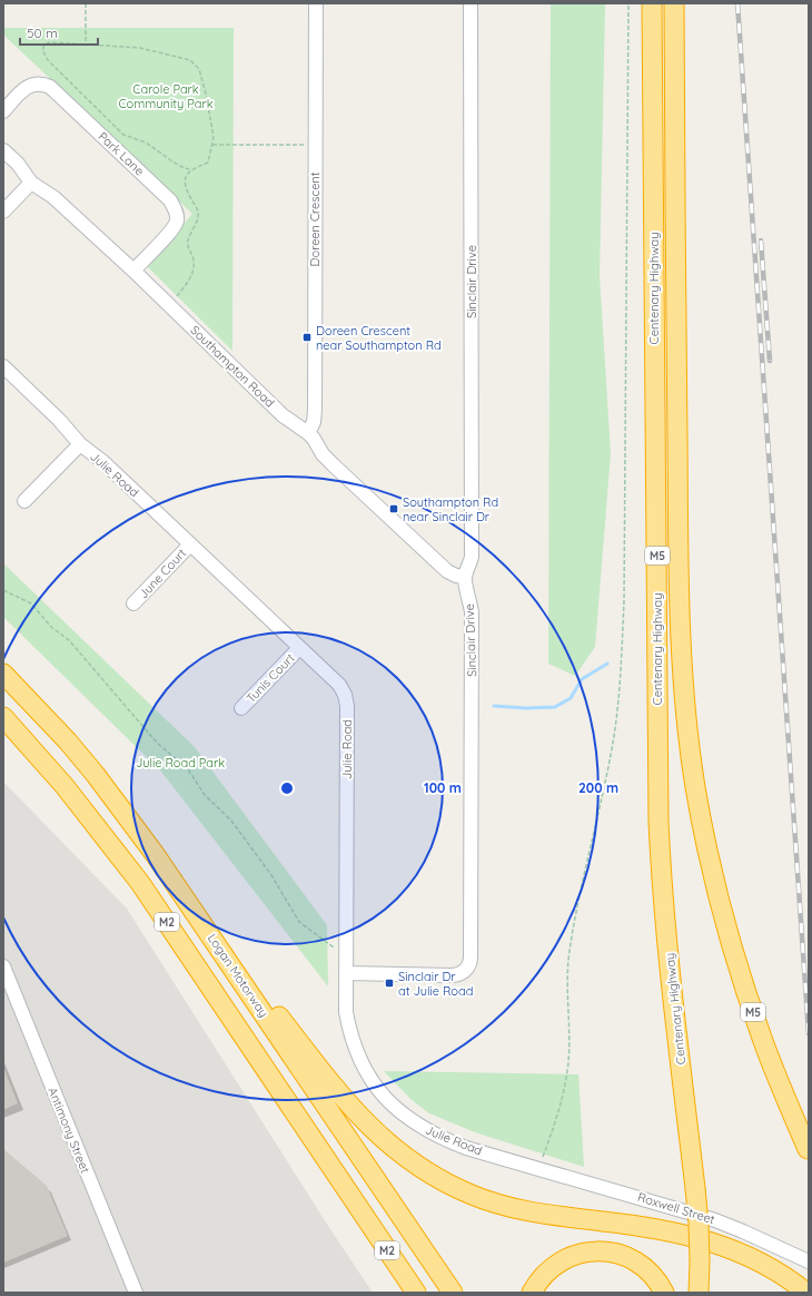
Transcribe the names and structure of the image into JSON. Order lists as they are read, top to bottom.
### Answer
{
  "streets": {
    "highway": [
      "Centenary Highway",
      "M5",
      "M2",
      "Logan Motorway"
    ],
    "street": [
      "Park Lane",
      "Doreen Crescent",
      "Sinclair Drive",
      "Southampton Road",
      "Julie Road",
      "June Court",
      "Tunis Court",
      "Antimony Street",
      "Roxwell Street"
    ]
  },
  "crossings": [
    ["Park Lane", "Southampton Road"],
    ["Doreen Crescent", "Southampton Road"],
    ["Sinclair Drive", "Southampton Road"],
    ["Sinclair Drive", "Julie Road"],
    ["Julie Road", "June Court"],
    ["Julie Road", "Tunis Court"],
    ["Julie Road", "Roxwell Street"]
  ],
  "parks": ["Carole Park Community Park", "Julie Road Park"],
  "places": {
    "transit": ["Doreen Crescent near Southampton Rd", "Southampton Rd near Sinclair Dr", "Sinclair Dr at Julie Road"]
  },
  "scale_bar": "50 m",
  "rings": ["100 m", "200 m"]
}
